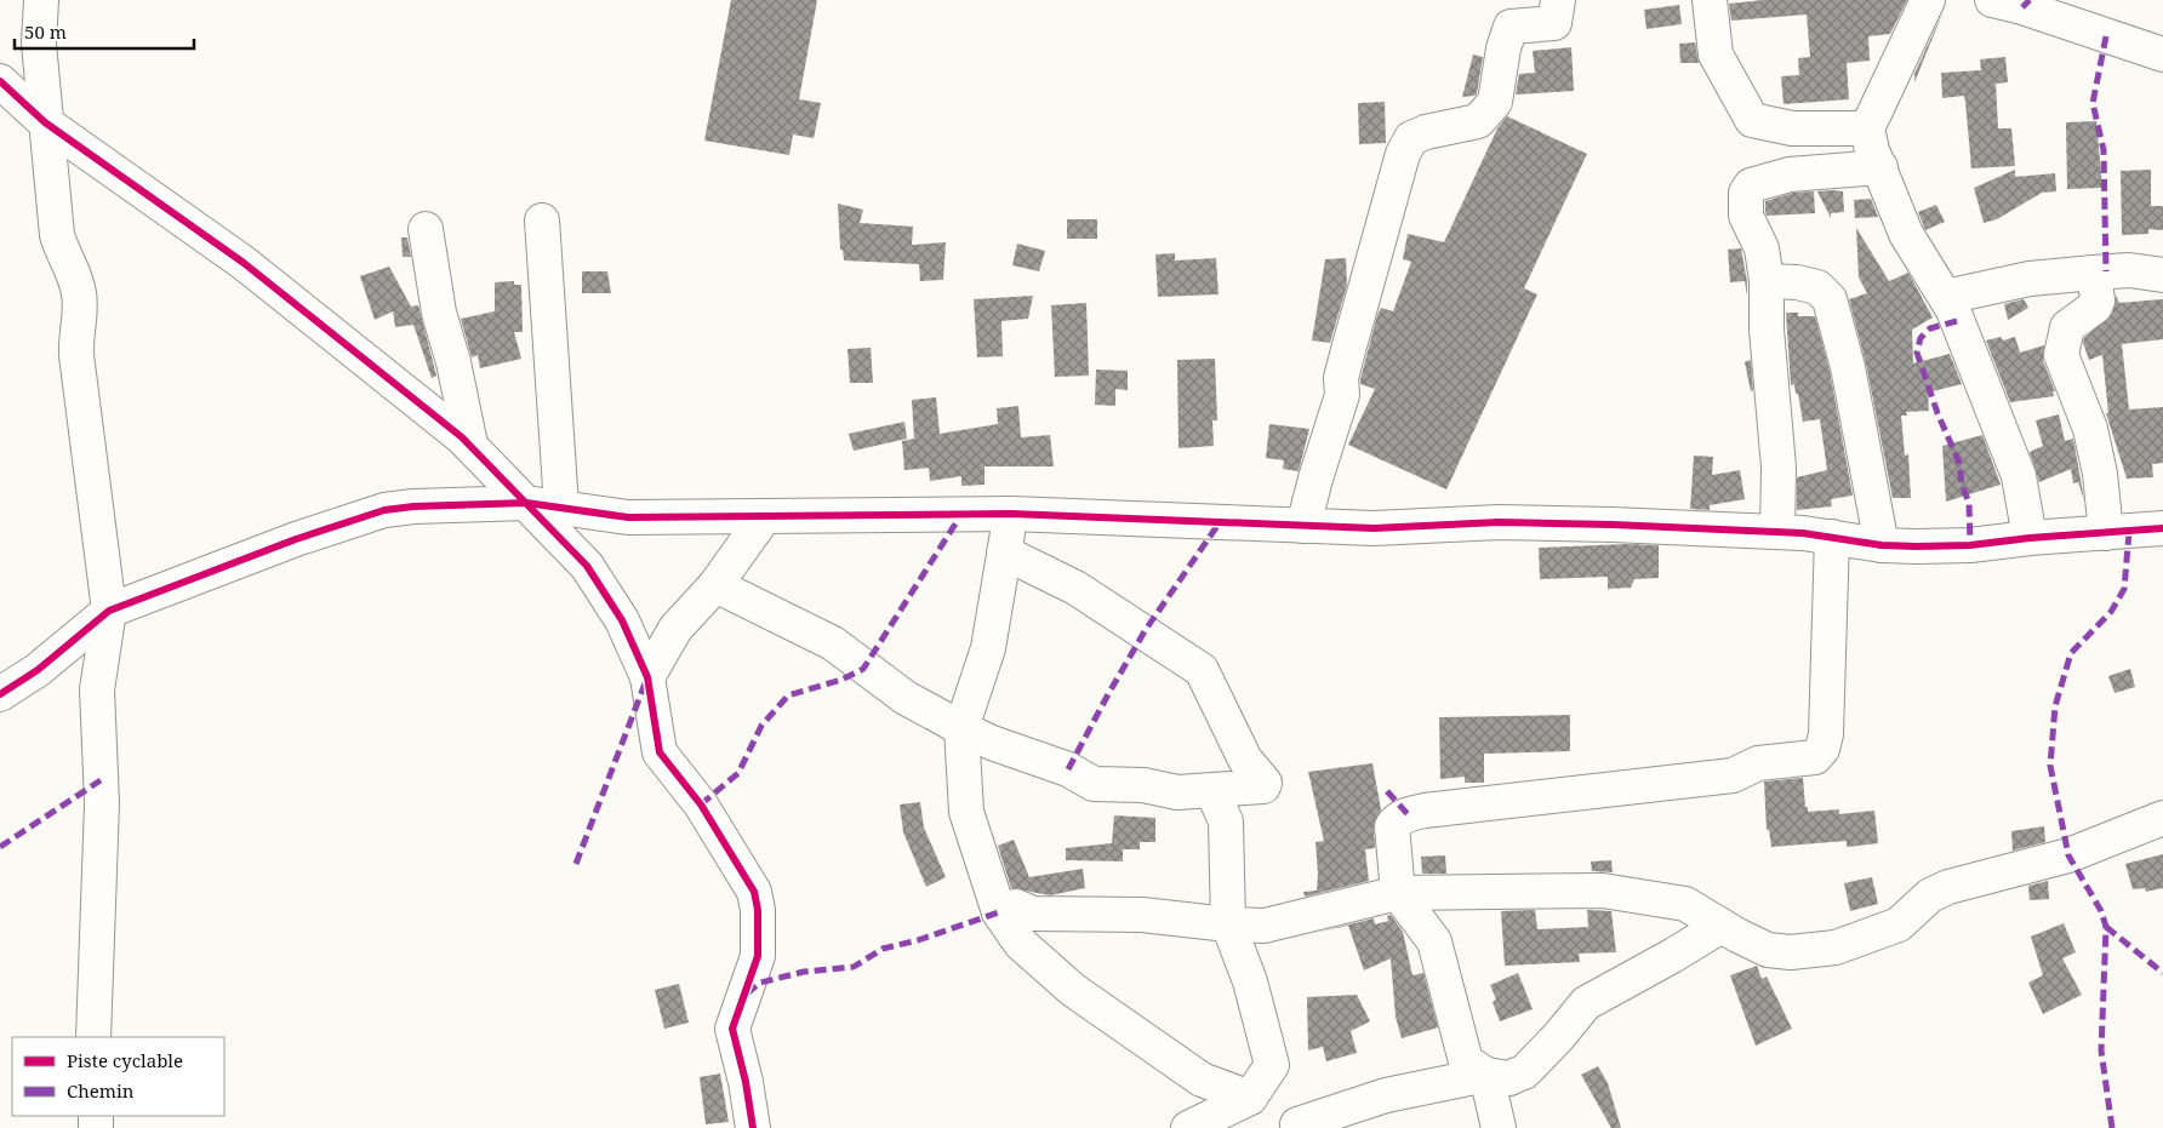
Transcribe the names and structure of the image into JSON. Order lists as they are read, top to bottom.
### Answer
{
  "legend": ["Piste cyclable", "Chemin"],
  "scale_bar": "50 m"
}
